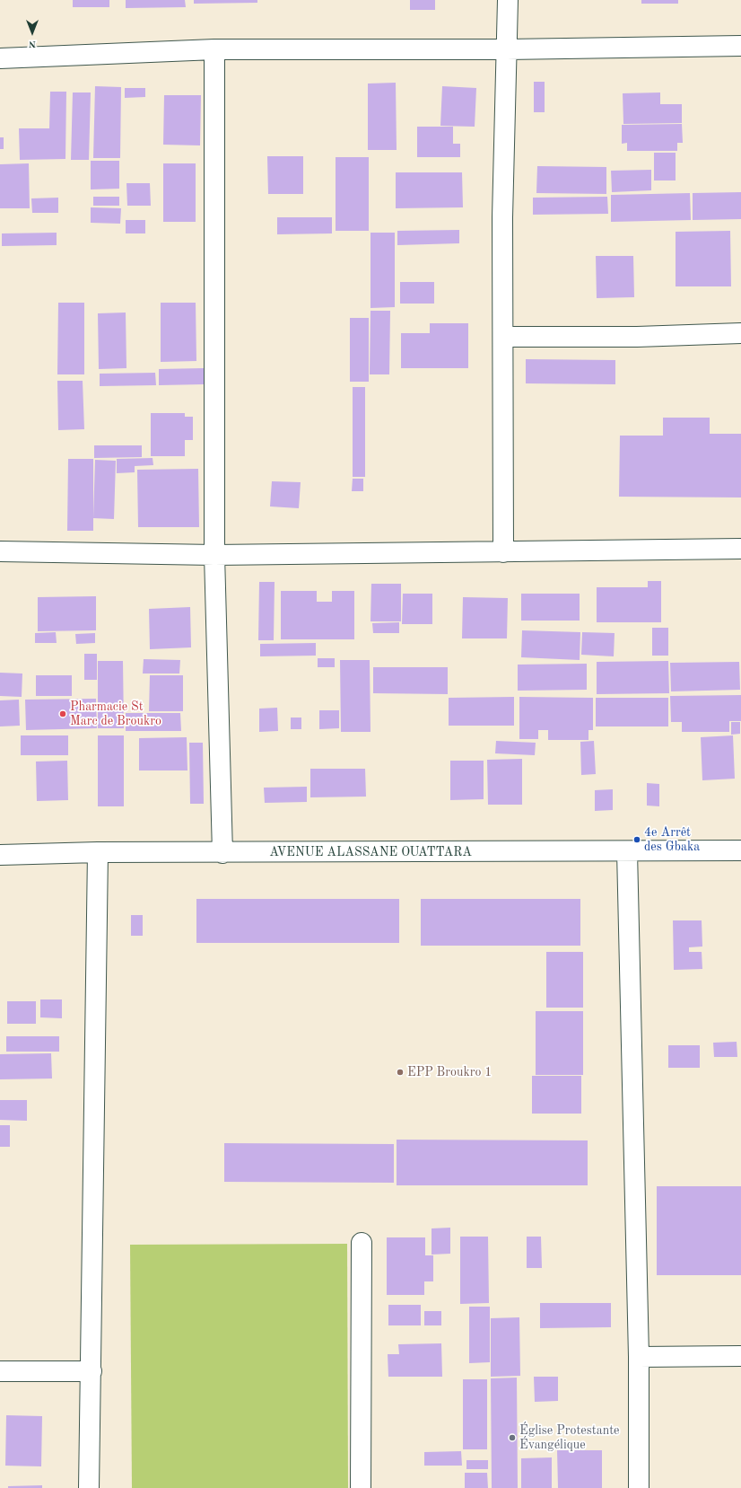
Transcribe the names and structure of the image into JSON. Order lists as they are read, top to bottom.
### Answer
{
  "streets": {
    "street": ["AVENUE ALASSANE OUATTARA"]
  },
  "places": [
    "Pharmacie St Marc de Broukro",
    "4e Arrêt des Gbaka",
    "EPP Broukro 1",
    "Église Protestante Évangélique"
  ],
  "north": "bottom"
}
